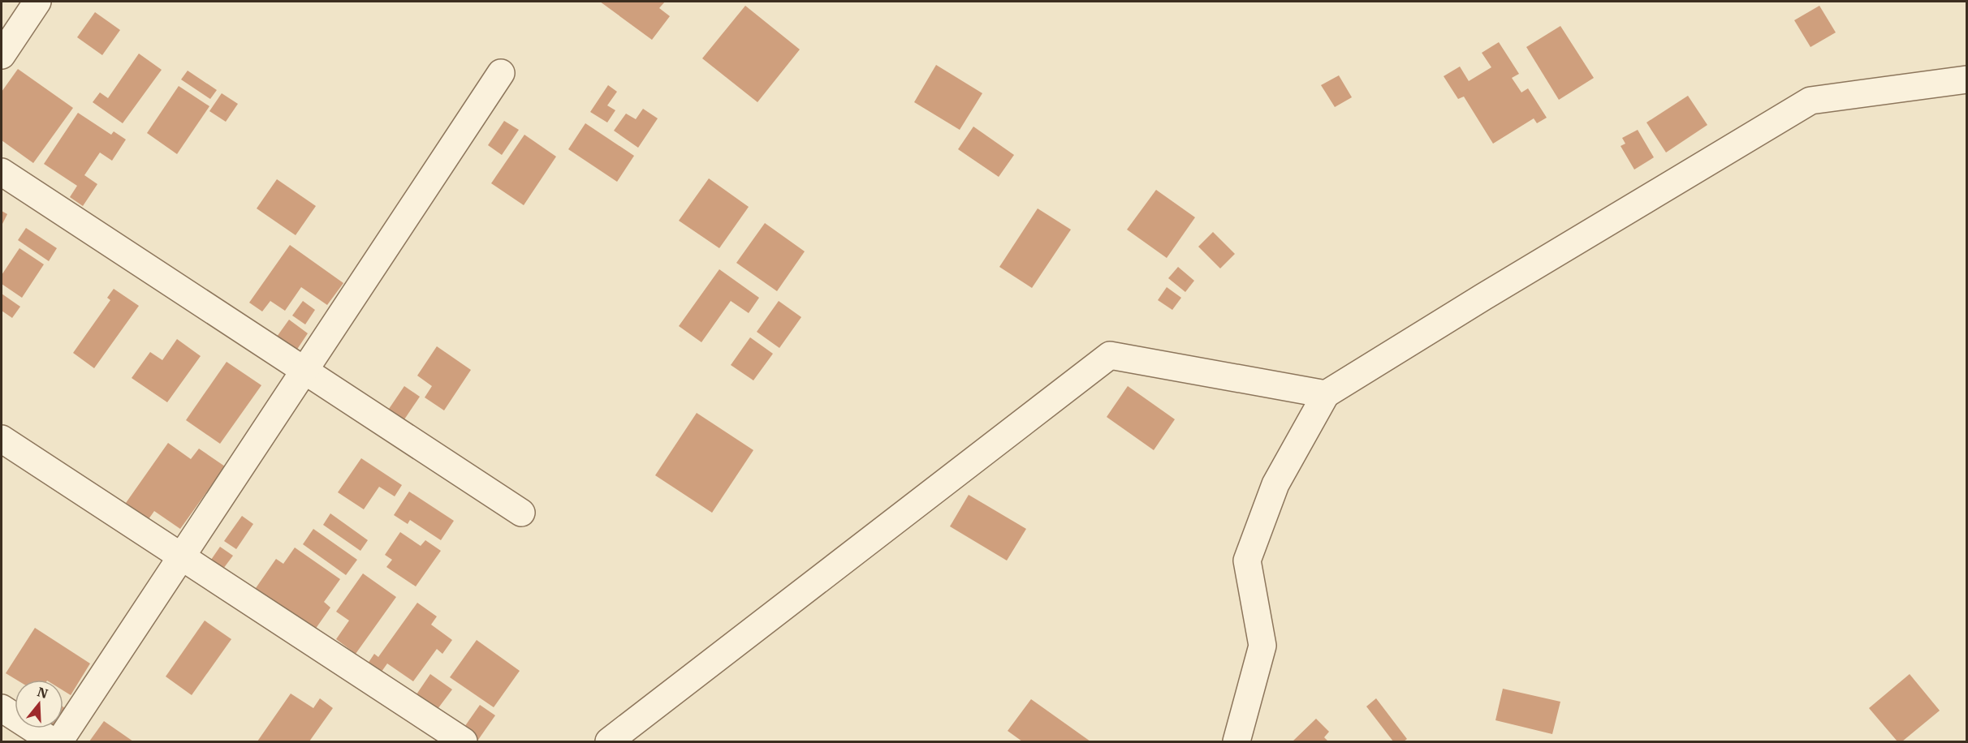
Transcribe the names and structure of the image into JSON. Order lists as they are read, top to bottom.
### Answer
{
  "north": "top"
}
